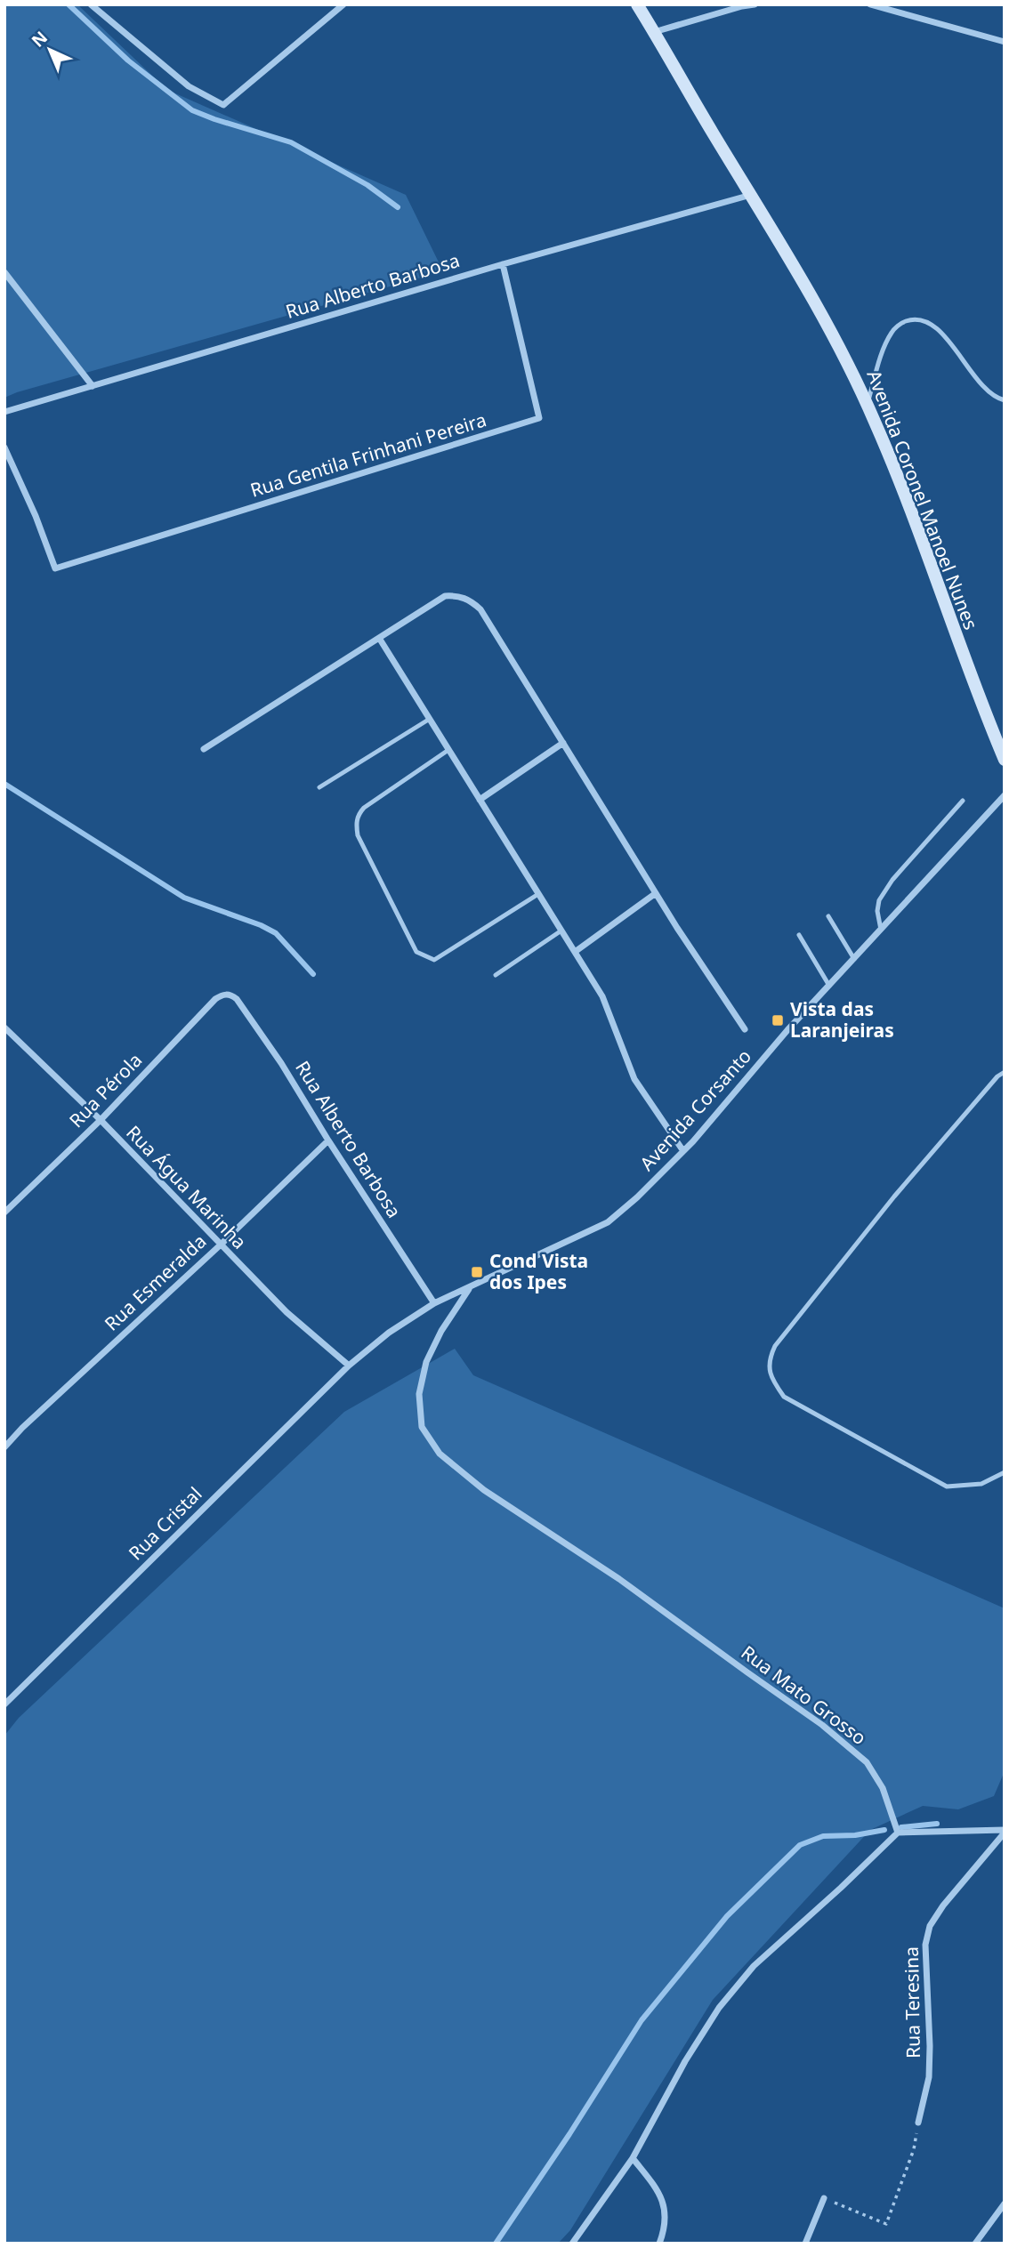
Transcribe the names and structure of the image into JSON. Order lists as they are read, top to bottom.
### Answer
{
  "streets": {
    "street": [
      "Rua Alberto Barbosa",
      "Rua Gentila Frinhani Pereira",
      "Avenida Coronel Manoel Nunes",
      "Rua Pérola",
      "Avenida Corsanto",
      "Rua Água Marinha",
      "Rua Esmeralda",
      "Rua Cristal",
      "Rua Mato Grosso",
      "Rua Teresina"
    ]
  },
  "crossings": [
    ["Rua Alberto Barbosa", "Rua Gentila Frinhani Pereira"],
    ["Rua Alberto Barbosa", "Avenida Coronel Manoel Nunes"],
    ["Rua Alberto Barbosa", "Rua Pérola"],
    ["Rua Alberto Barbosa", "Avenida Corsanto"],
    ["Rua Alberto Barbosa", "Rua Esmeralda"],
    ["Rua Pérola", "Rua Água Marinha"],
    ["Avenida Corsanto", "Rua Água Marinha"],
    ["Avenida Corsanto", "Rua Cristal"],
    ["Avenida Corsanto", "Rua Mato Grosso"],
    ["Rua Água Marinha", "Rua Esmeralda"],
    ["Rua Água Marinha", "Rua Cristal"]
  ],
  "places": {
    "transit": ["Vista das Laranjeiras", "Cond Vista dos Ipes"]
  },
  "north": "top left"
}
